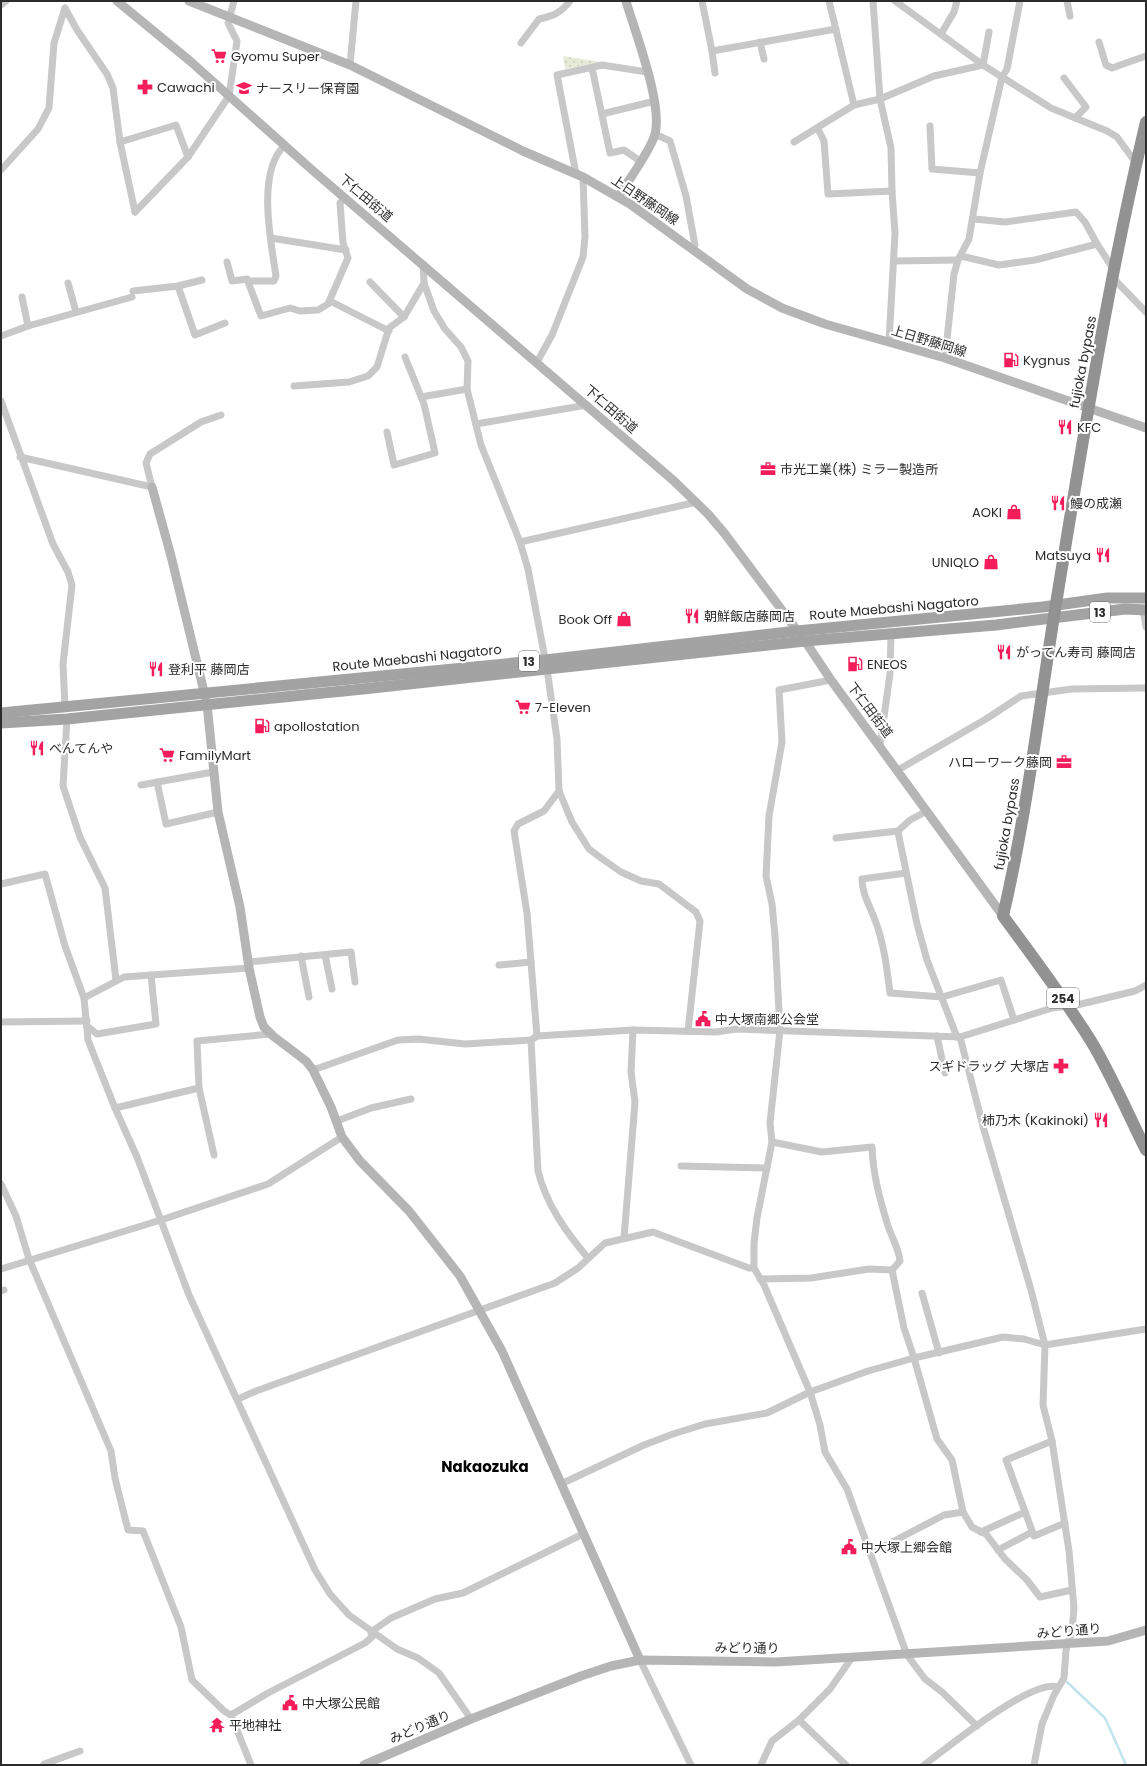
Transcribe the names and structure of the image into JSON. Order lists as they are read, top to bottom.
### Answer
{
  "streets": {
    "highway": ["fujioka bypass", "254"],
    "main road": ["Route Maebashi Nagatoro", "13"],
    "street": ["下仁田街道", "上日野藤岡線", "みどり通り"]
  },
  "crossings": [
    ["下仁田街道", "fujioka bypass"],
    ["下仁田街道", "Route Maebashi Nagatoro"],
    ["下仁田街道", "254"],
    ["上日野藤岡線", "fujioka bypass"],
    ["fujioka bypass", "Route Maebashi Nagatoro"],
    ["fujioka bypass", "254"]
  ],
  "districts": ["Nakaozuka"],
  "places": {
    "supermarket": ["Gyomu Super", "7-Eleven", "FamilyMart"],
    "pharmacy": ["Cawachi", "スギドラッグ 大塚店"],
    "school or university": ["ナースリー保育園"],
    "fuel station": ["Kygnus", "ENEOS", "apollostation"],
    "restaurant": [
      "KFC",
      "鰻の成瀬",
      "Matsuya",
      "朝鮮飯店藤岡店",
      "がってん寿司 藤岡店",
      "登利平 藤岡店",
      "べんてんや",
      "柿乃木 (Kakinoki)"
    ],
    "office": ["市光工業(株) ミラー製造所", "ハローワーク藤岡"],
    "shop": ["AOKI", "UNIQLO", "Book Off"],
    "public building": ["中大塚南郷公会堂", "中大塚上郷会館", "中大塚公民館"],
    "temple": ["平地神社"]
  }
}
